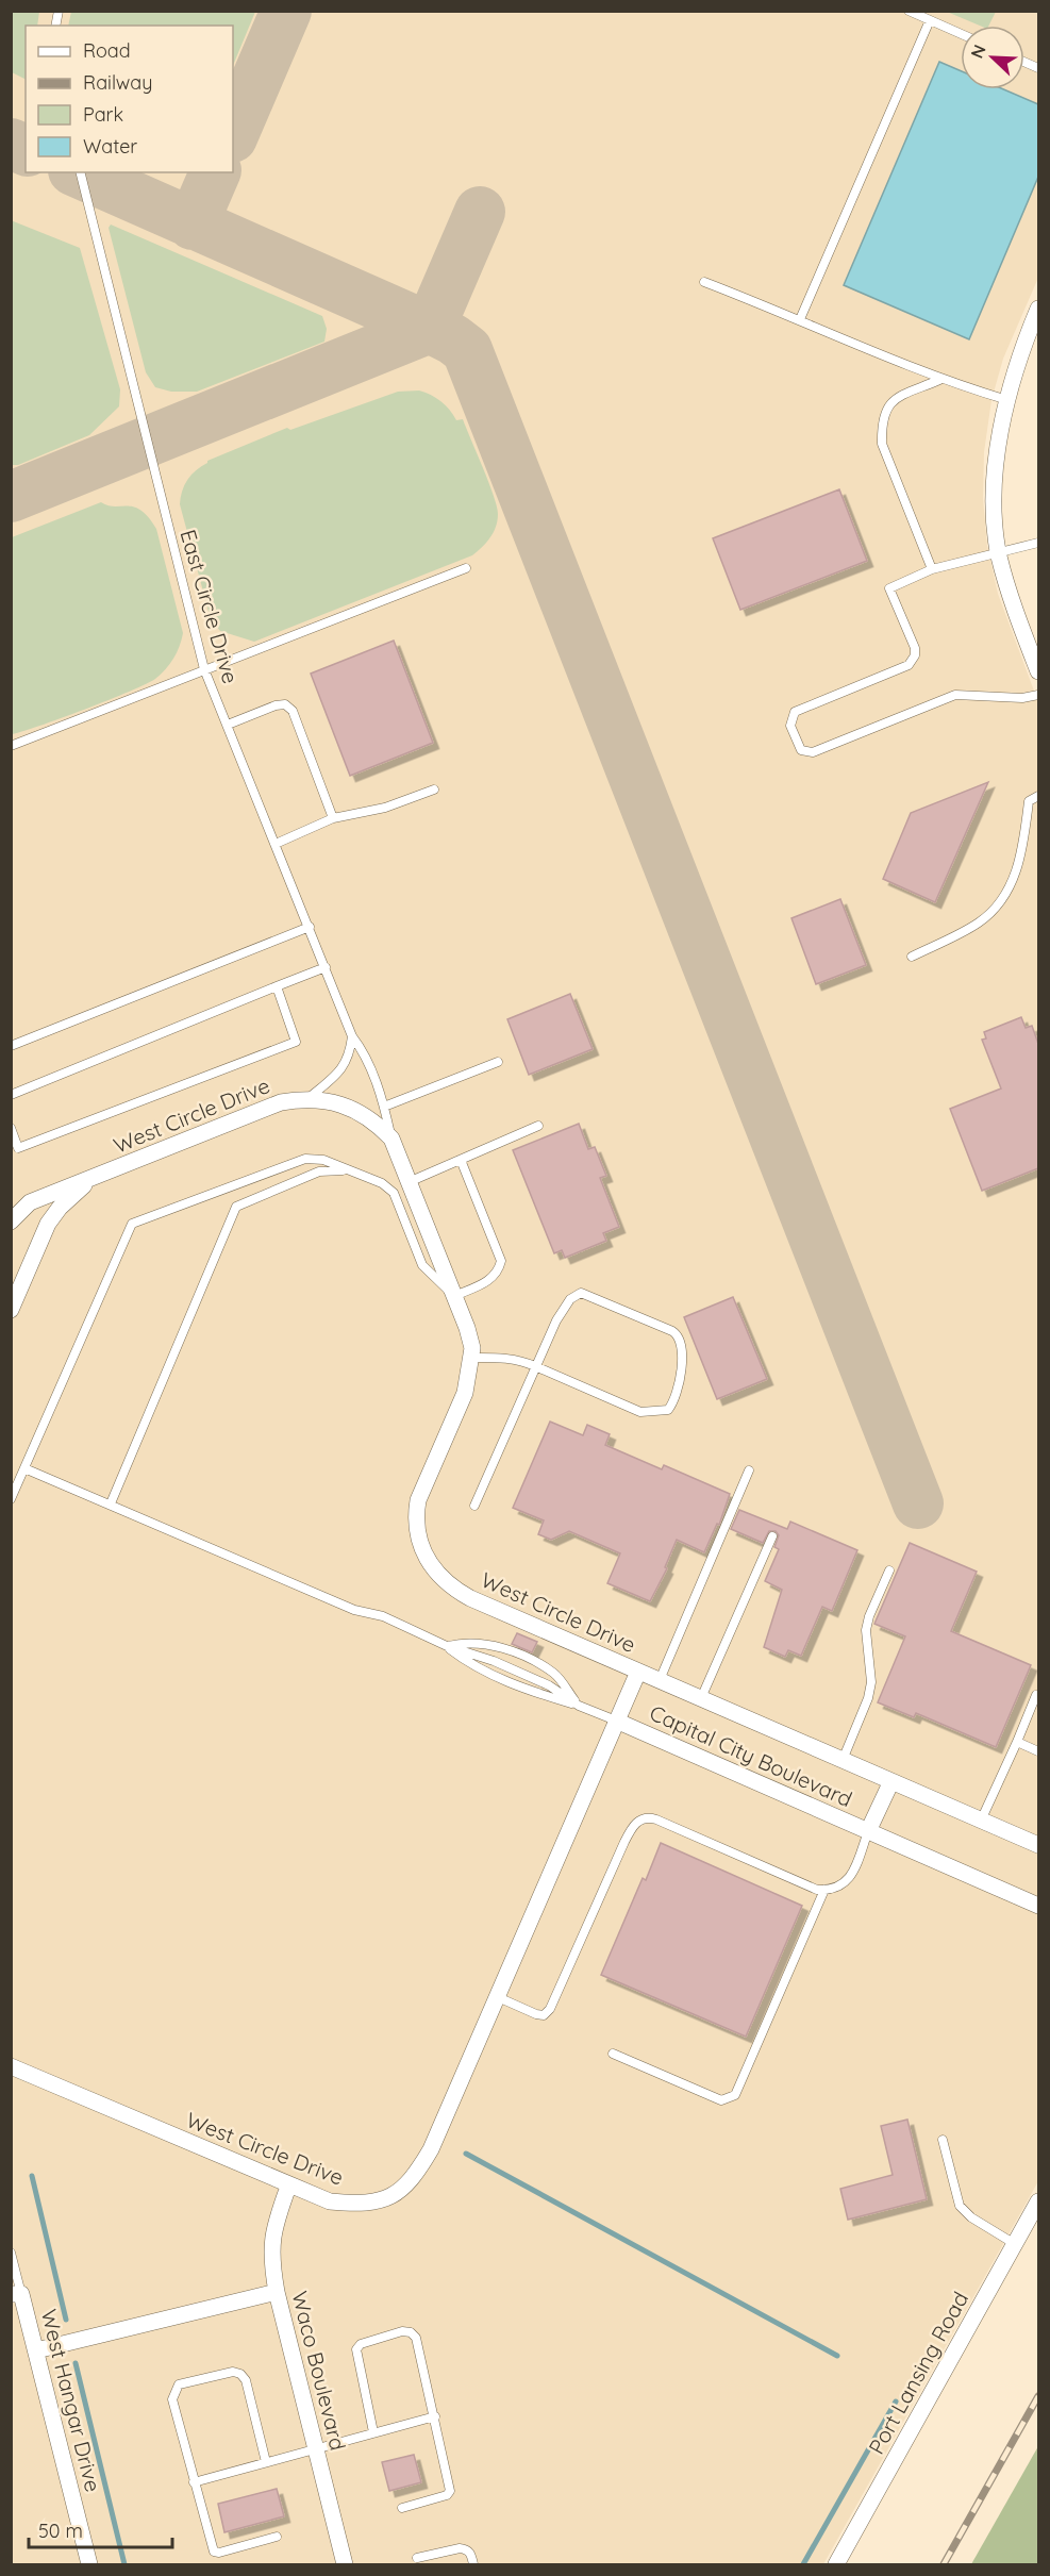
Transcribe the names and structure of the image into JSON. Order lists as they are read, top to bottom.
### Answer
{
  "streets": {
    "street": [
      "West Circle Drive",
      "Capital City Boulevard",
      "Waco Boulevard",
      "Port Lansing Road",
      "West Hangar Drive"
    ],
    "lane": ["East Circle Drive"]
  },
  "crossings": [
    ["East Circle Drive", "West Circle Drive"],
    ["West Circle Drive", "Capital City Boulevard"],
    ["West Circle Drive", "Waco Boulevard"]
  ],
  "legend": [
    "Road",
    "Railway",
    "Park",
    "Water"
  ],
  "scale_bar": "50 m",
  "north": "top left"
}
